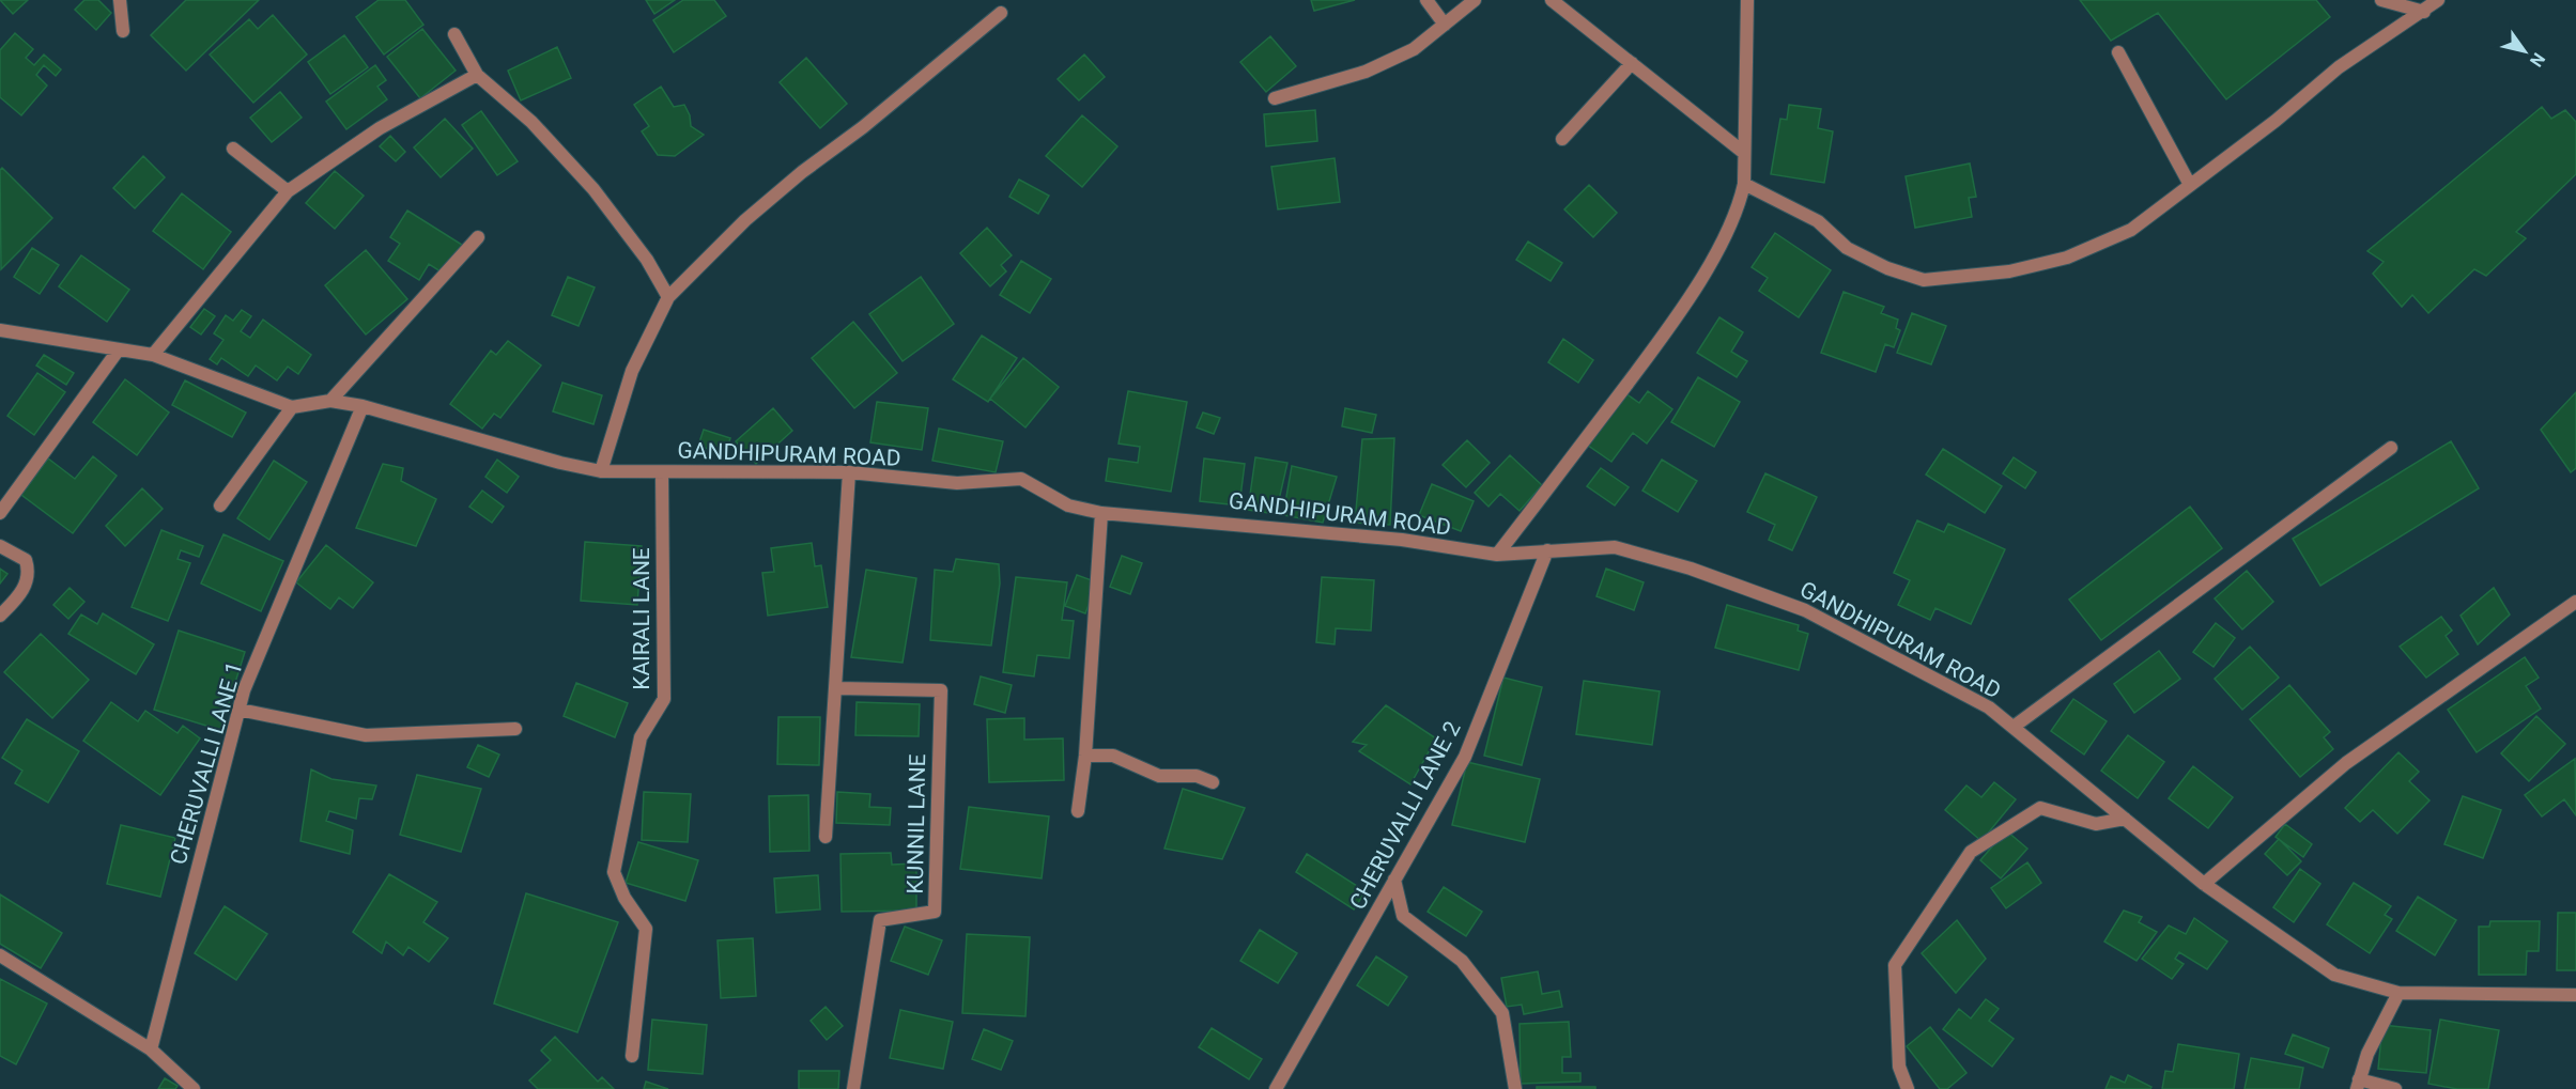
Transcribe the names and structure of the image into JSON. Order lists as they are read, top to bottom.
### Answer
{
  "streets": {
    "street": [
      "GANDHIPURAM ROAD",
      "KAIRALI LANE",
      "CHERUVALLI LANE 1",
      "CHERUVALLI LANE 2",
      "KUNNIL LANE"
    ]
  },
  "crossings": [
    ["GANDHIPURAM ROAD", "KAIRALI LANE"],
    ["GANDHIPURAM ROAD", "CHERUVALLI LANE 1"],
    ["GANDHIPURAM ROAD", "CHERUVALLI LANE 2"]
  ],
  "north": "bottom right"
}
